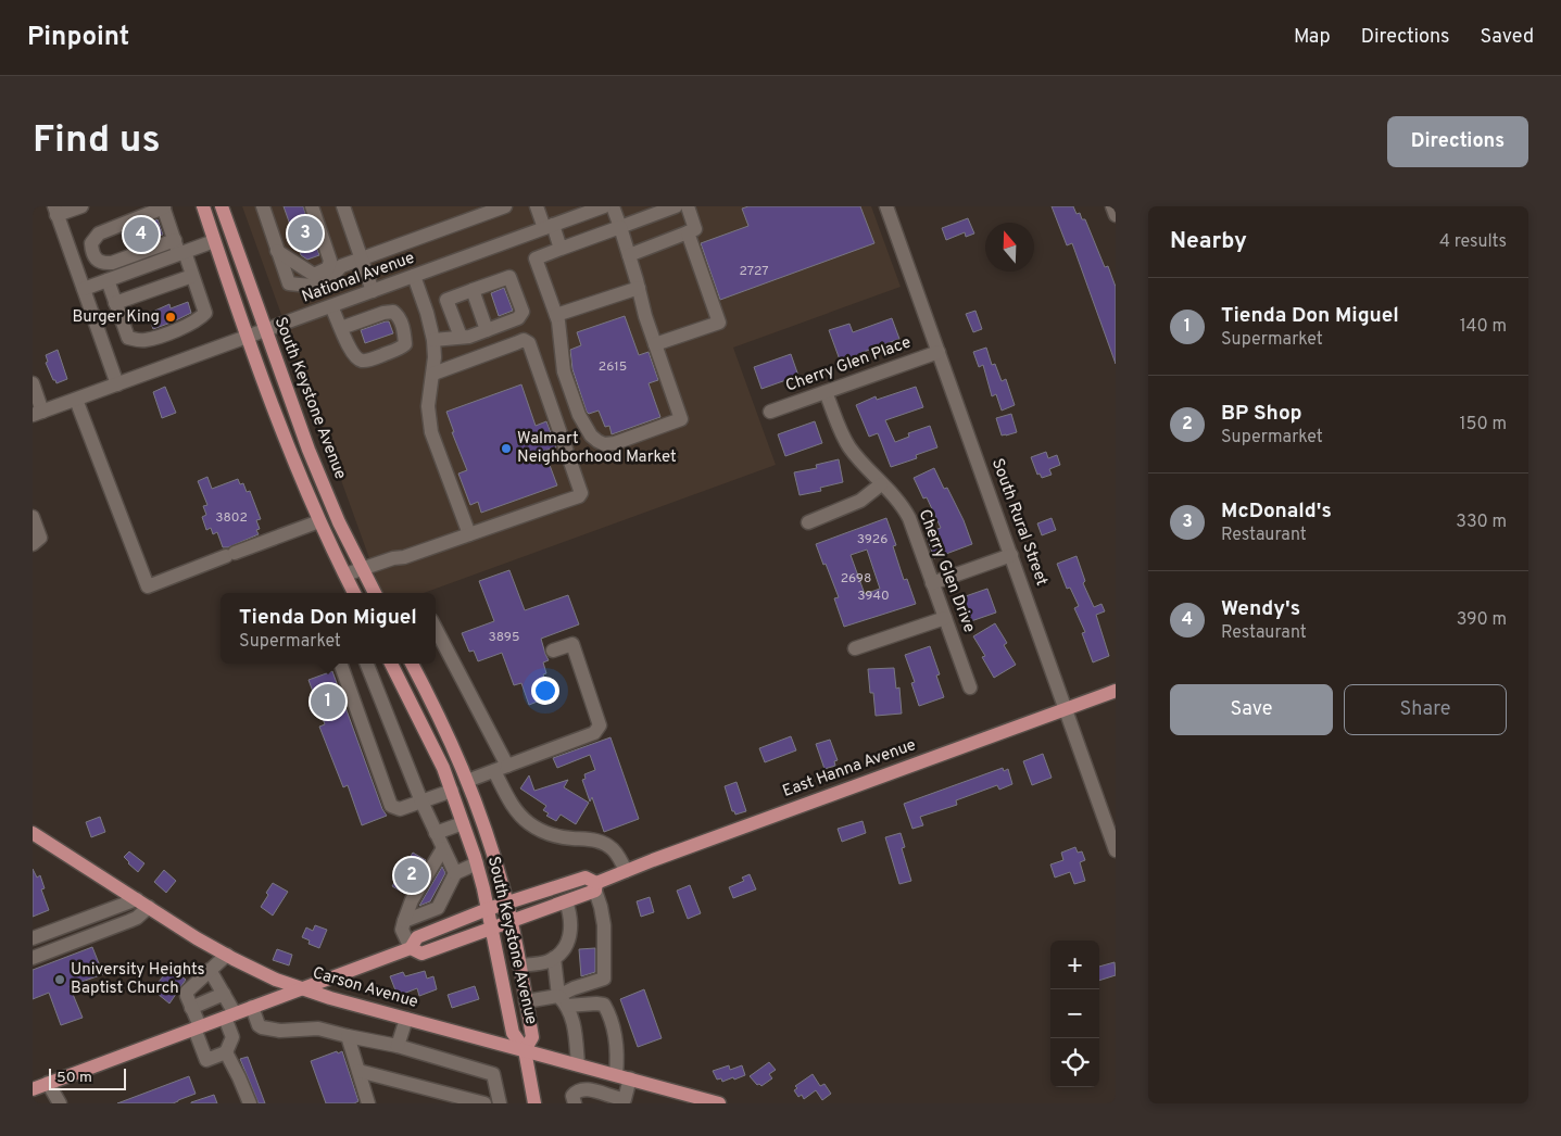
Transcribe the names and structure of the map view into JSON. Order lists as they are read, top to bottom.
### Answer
{
  "streets": {
    "main road": ["South Keystone Avenue", "East Hanna Avenue", "Carson Avenue"],
    "street": [
      "National Avenue",
      "Cherry Glen Place",
      "South Rural Street",
      "Cherry Glen Drive"
    ]
  },
  "crossings": [
    ["National Avenue", "South Keystone Avenue"],
    ["Cherry Glen Place", "South Rural Street"],
    ["Cherry Glen Place", "Cherry Glen Drive"],
    ["South Keystone Avenue", "East Hanna Avenue"],
    ["South Keystone Avenue", "Carson Avenue"],
    ["South Rural Street", "East Hanna Avenue"],
    ["East Hanna Avenue", "Carson Avenue"]
  ],
  "places": ["Burger King", "Walmart Neighborhood Market", "University Heights Baptist Church"],
  "house_numbers": [
    "2727",
    "2615",
    "3802",
    "3926",
    "2698",
    "3940",
    "3895"
  ],
  "scale_bar": "50 m",
  "north": "top",
  "page": {
    "header": "Pinpoint",
    "nav": ["Map", "Directions", "Saved"],
    "buttons": [
      "Directions",
      ["Save", "Share"]
    ],
    "title": "Find us",
    "heading": ["Nearby", "4 results"],
    "pins": [
      "3",
      "4",
      "1",
      "2"
    ],
    "list": [
      {
        "mark": "1",
        "name": "Tienda Don Miguel",
        "note": "Supermarket",
        "value": "140 m"
      },
      {
        "mark": "2",
        "name": "BP Shop",
        "note": "Supermarket",
        "value": "150 m"
      },
      {
        "mark": "3",
        "name": "McDonald's",
        "note": "Restaurant",
        "value": "330 m"
      },
      {
        "mark": "4",
        "name": "Wendy's",
        "note": "Restaurant",
        "value": "390 m"
      }
    ],
    "popup": ["Tienda Don Miguel", "Supermarket"],
    "map_buttons": ["+", "−"],
    "scale": "50 m"
  }
}
